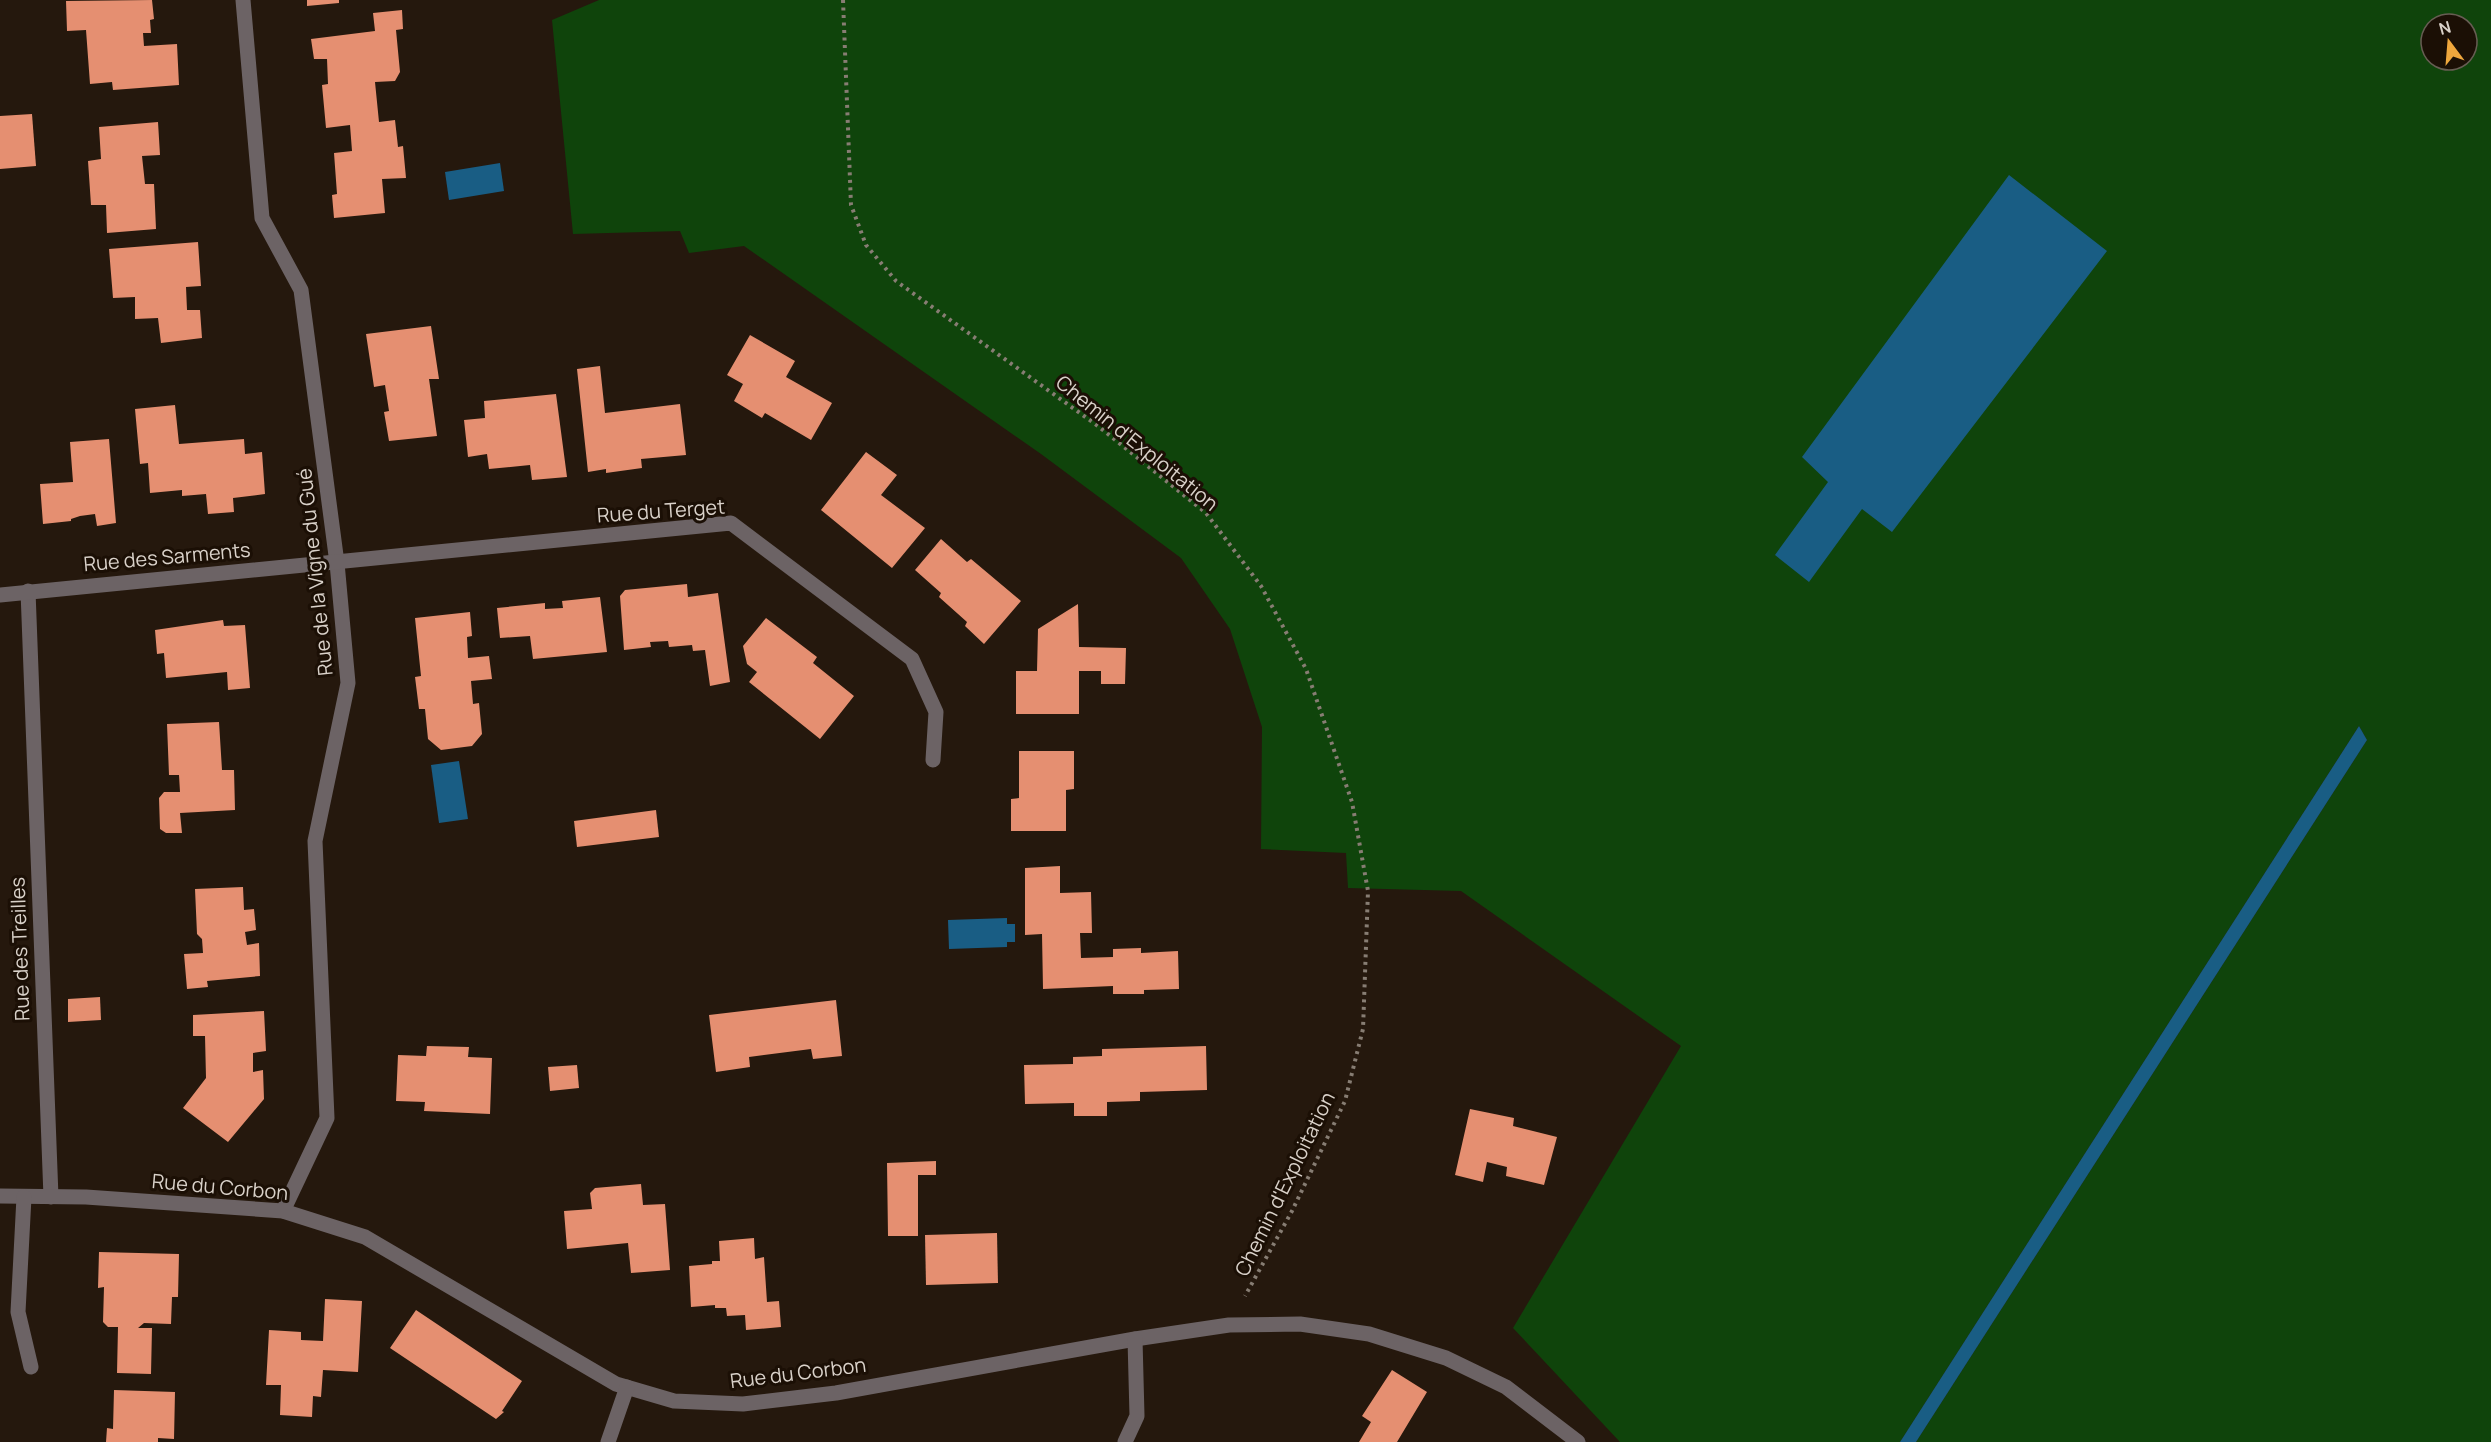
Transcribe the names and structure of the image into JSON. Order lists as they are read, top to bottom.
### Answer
{
  "streets": {
    "street": [
      "Rue du Terget",
      "Rue des Sarments",
      "Rue de la Vigne du Gué",
      "Rue des Treilles",
      "Rue du Corbon"
    ],
    "path": ["Chemin d'Exploitation"]
  },
  "crossings": [
    ["Chemin d'Exploitation", "Rue du Corbon"],
    ["Rue du Terget", "Rue des Sarments"],
    ["Rue du Terget", "Rue de la Vigne du Gué"],
    ["Rue des Sarments", "Rue de la Vigne du Gué"],
    ["Rue des Sarments", "Rue des Treilles"],
    ["Rue de la Vigne du Gué", "Rue du Corbon"],
    ["Rue des Treilles", "Rue du Corbon"]
  ],
  "north": "top"
}
